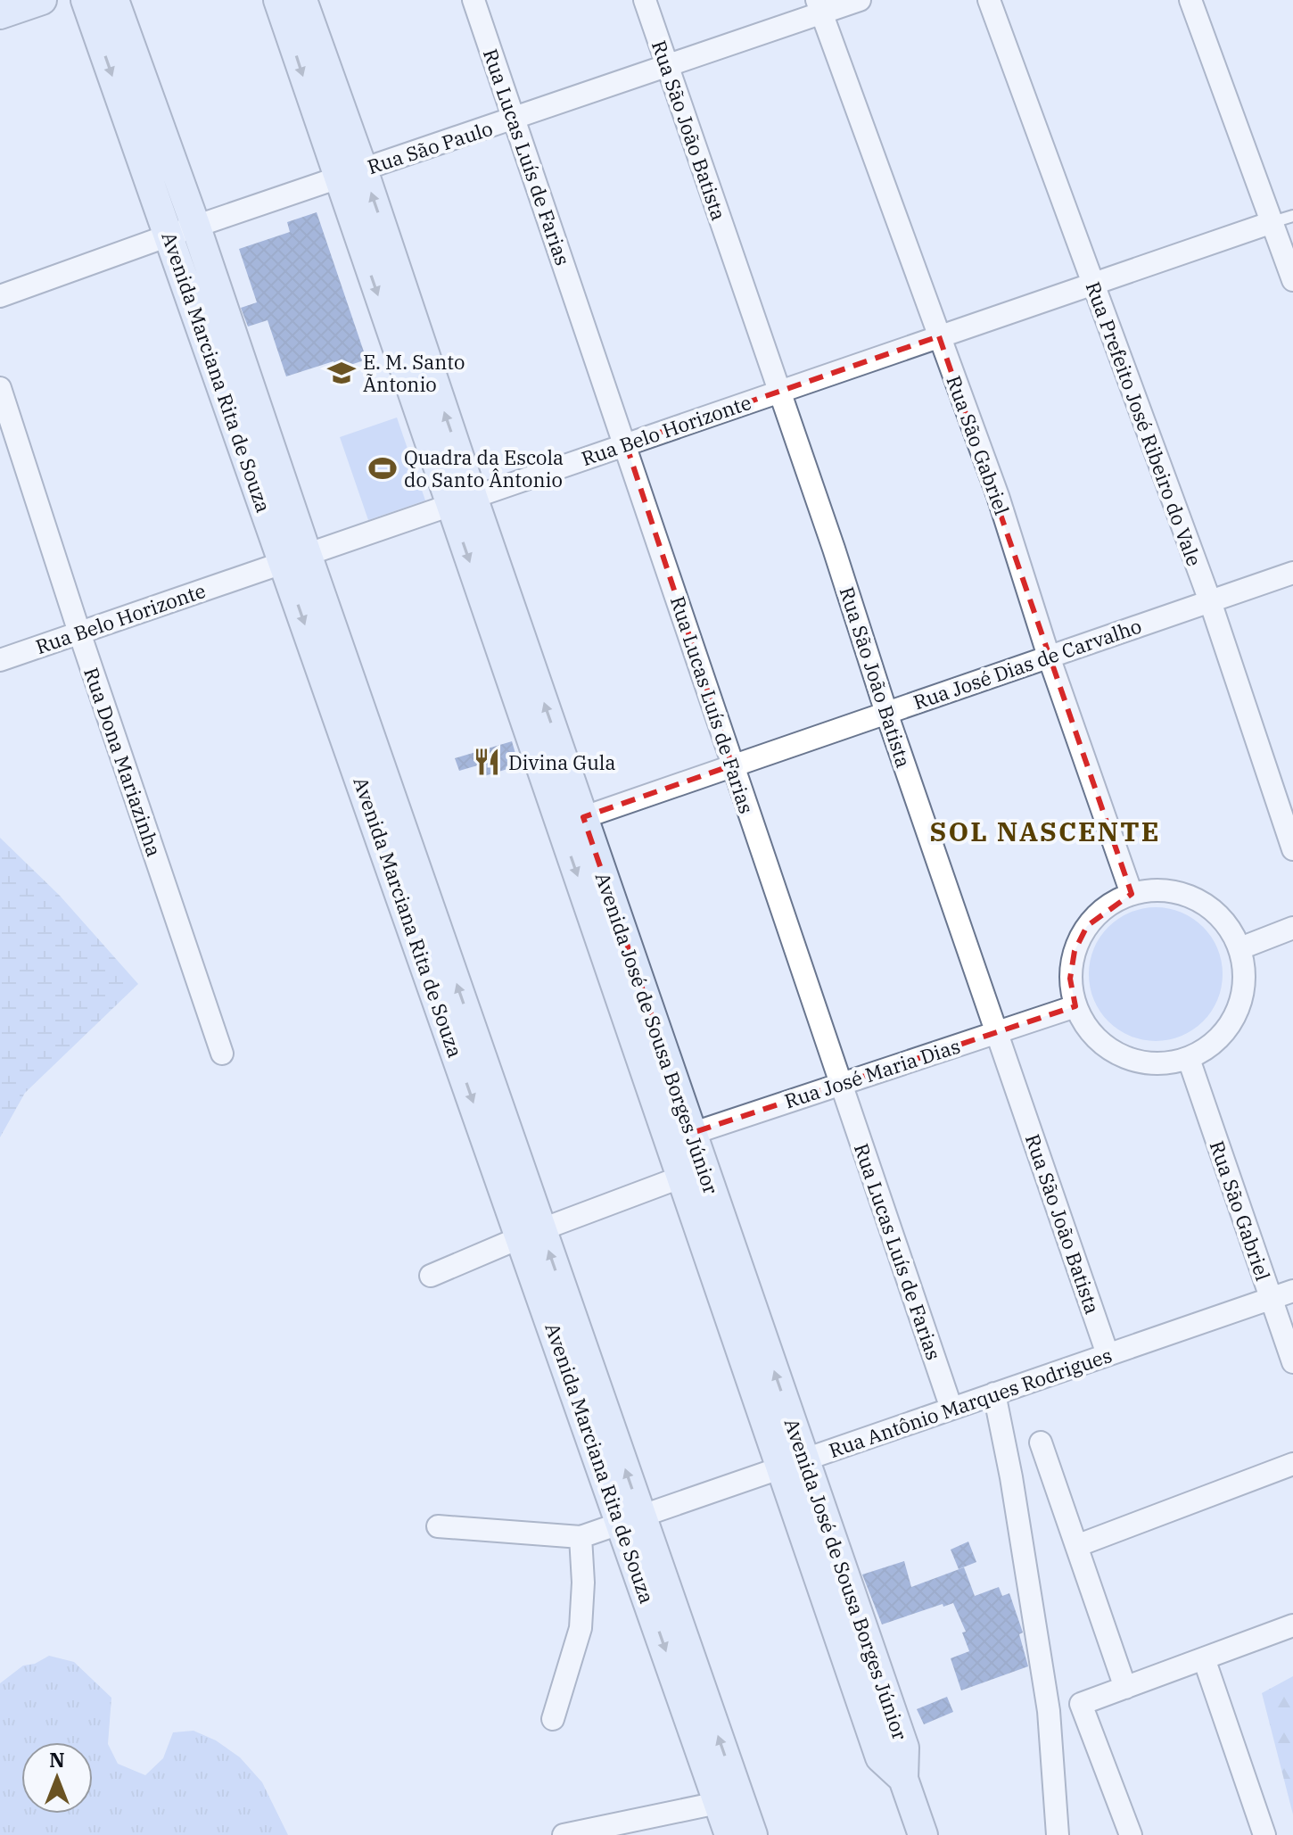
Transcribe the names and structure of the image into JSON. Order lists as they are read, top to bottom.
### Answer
{
  "streets": {
    "street": [
      "Rua São João Batista",
      "Rua São Paulo",
      "Rua Lucas Luís de Farias",
      "Avenida Marciana Rita de Souza",
      "Rua Prefeito José Ribeiro do Vale",
      "Rua Belo Horizonte",
      "Rua São Gabriel",
      "Rua José Dias de Carvalho",
      "Rua Dona Mariazinha",
      "Avenida José de Sousa Borges Júnior",
      "Rua José Maria Dias",
      "Rua Antônio Marques Rodrigues"
    ]
  },
  "crossings": [
    ["Rua São João Batista", "Rua São Paulo"],
    ["Rua São João Batista", "Rua Belo Horizonte"],
    ["Rua São João Batista", "Rua José Dias de Carvalho"],
    ["Rua São João Batista", "Rua José Maria Dias"],
    ["Rua São João Batista", "Rua Antônio Marques Rodrigues"],
    ["Rua São Paulo", "Rua Lucas Luís de Farias"],
    ["Rua São Paulo", "Avenida Marciana Rita de Souza"],
    ["Rua São Paulo", "Rua São Gabriel"],
    ["Rua São Paulo", "Avenida José de Sousa Borges Júnior"],
    ["Rua Lucas Luís de Farias", "Rua Belo Horizonte"],
    ["Rua Lucas Luís de Farias", "Rua José Dias de Carvalho"],
    ["Rua Lucas Luís de Farias", "Rua José Maria Dias"],
    ["Rua Lucas Luís de Farias", "Rua Antônio Marques Rodrigues"],
    ["Avenida Marciana Rita de Souza", "Rua Belo Horizonte"],
    ["Avenida Marciana Rita de Souza", "Rua Antônio Marques Rodrigues"],
    ["Rua Prefeito José Ribeiro do Vale", "Rua Belo Horizonte"],
    ["Rua Prefeito José Ribeiro do Vale", "Rua José Dias de Carvalho"],
    ["Rua Belo Horizonte", "Rua São Gabriel"],
    ["Rua Belo Horizonte", "Rua Dona Mariazinha"],
    ["Rua Belo Horizonte", "Avenida José de Sousa Borges Júnior"],
    ["Rua São Gabriel", "Rua José Dias de Carvalho"],
    ["Rua São Gabriel", "Rua José Maria Dias"],
    ["Rua São Gabriel", "Rua Antônio Marques Rodrigues"],
    ["Rua José Dias de Carvalho", "Avenida José de Sousa Borges Júnior"],
    ["Avenida José de Sousa Borges Júnior", "Rua José Maria Dias"],
    ["Avenida José de Sousa Borges Júnior", "Rua Antônio Marques Rodrigues"]
  ],
  "districts": ["SOL NASCENTE"],
  "places": {
    "school or university": ["E. M. Santo Ãntonio"],
    "sports": ["Quadra da Escola do Santo Ântonio"],
    "restaurant": ["Divina Gula"]
  },
  "north": "top"
}
